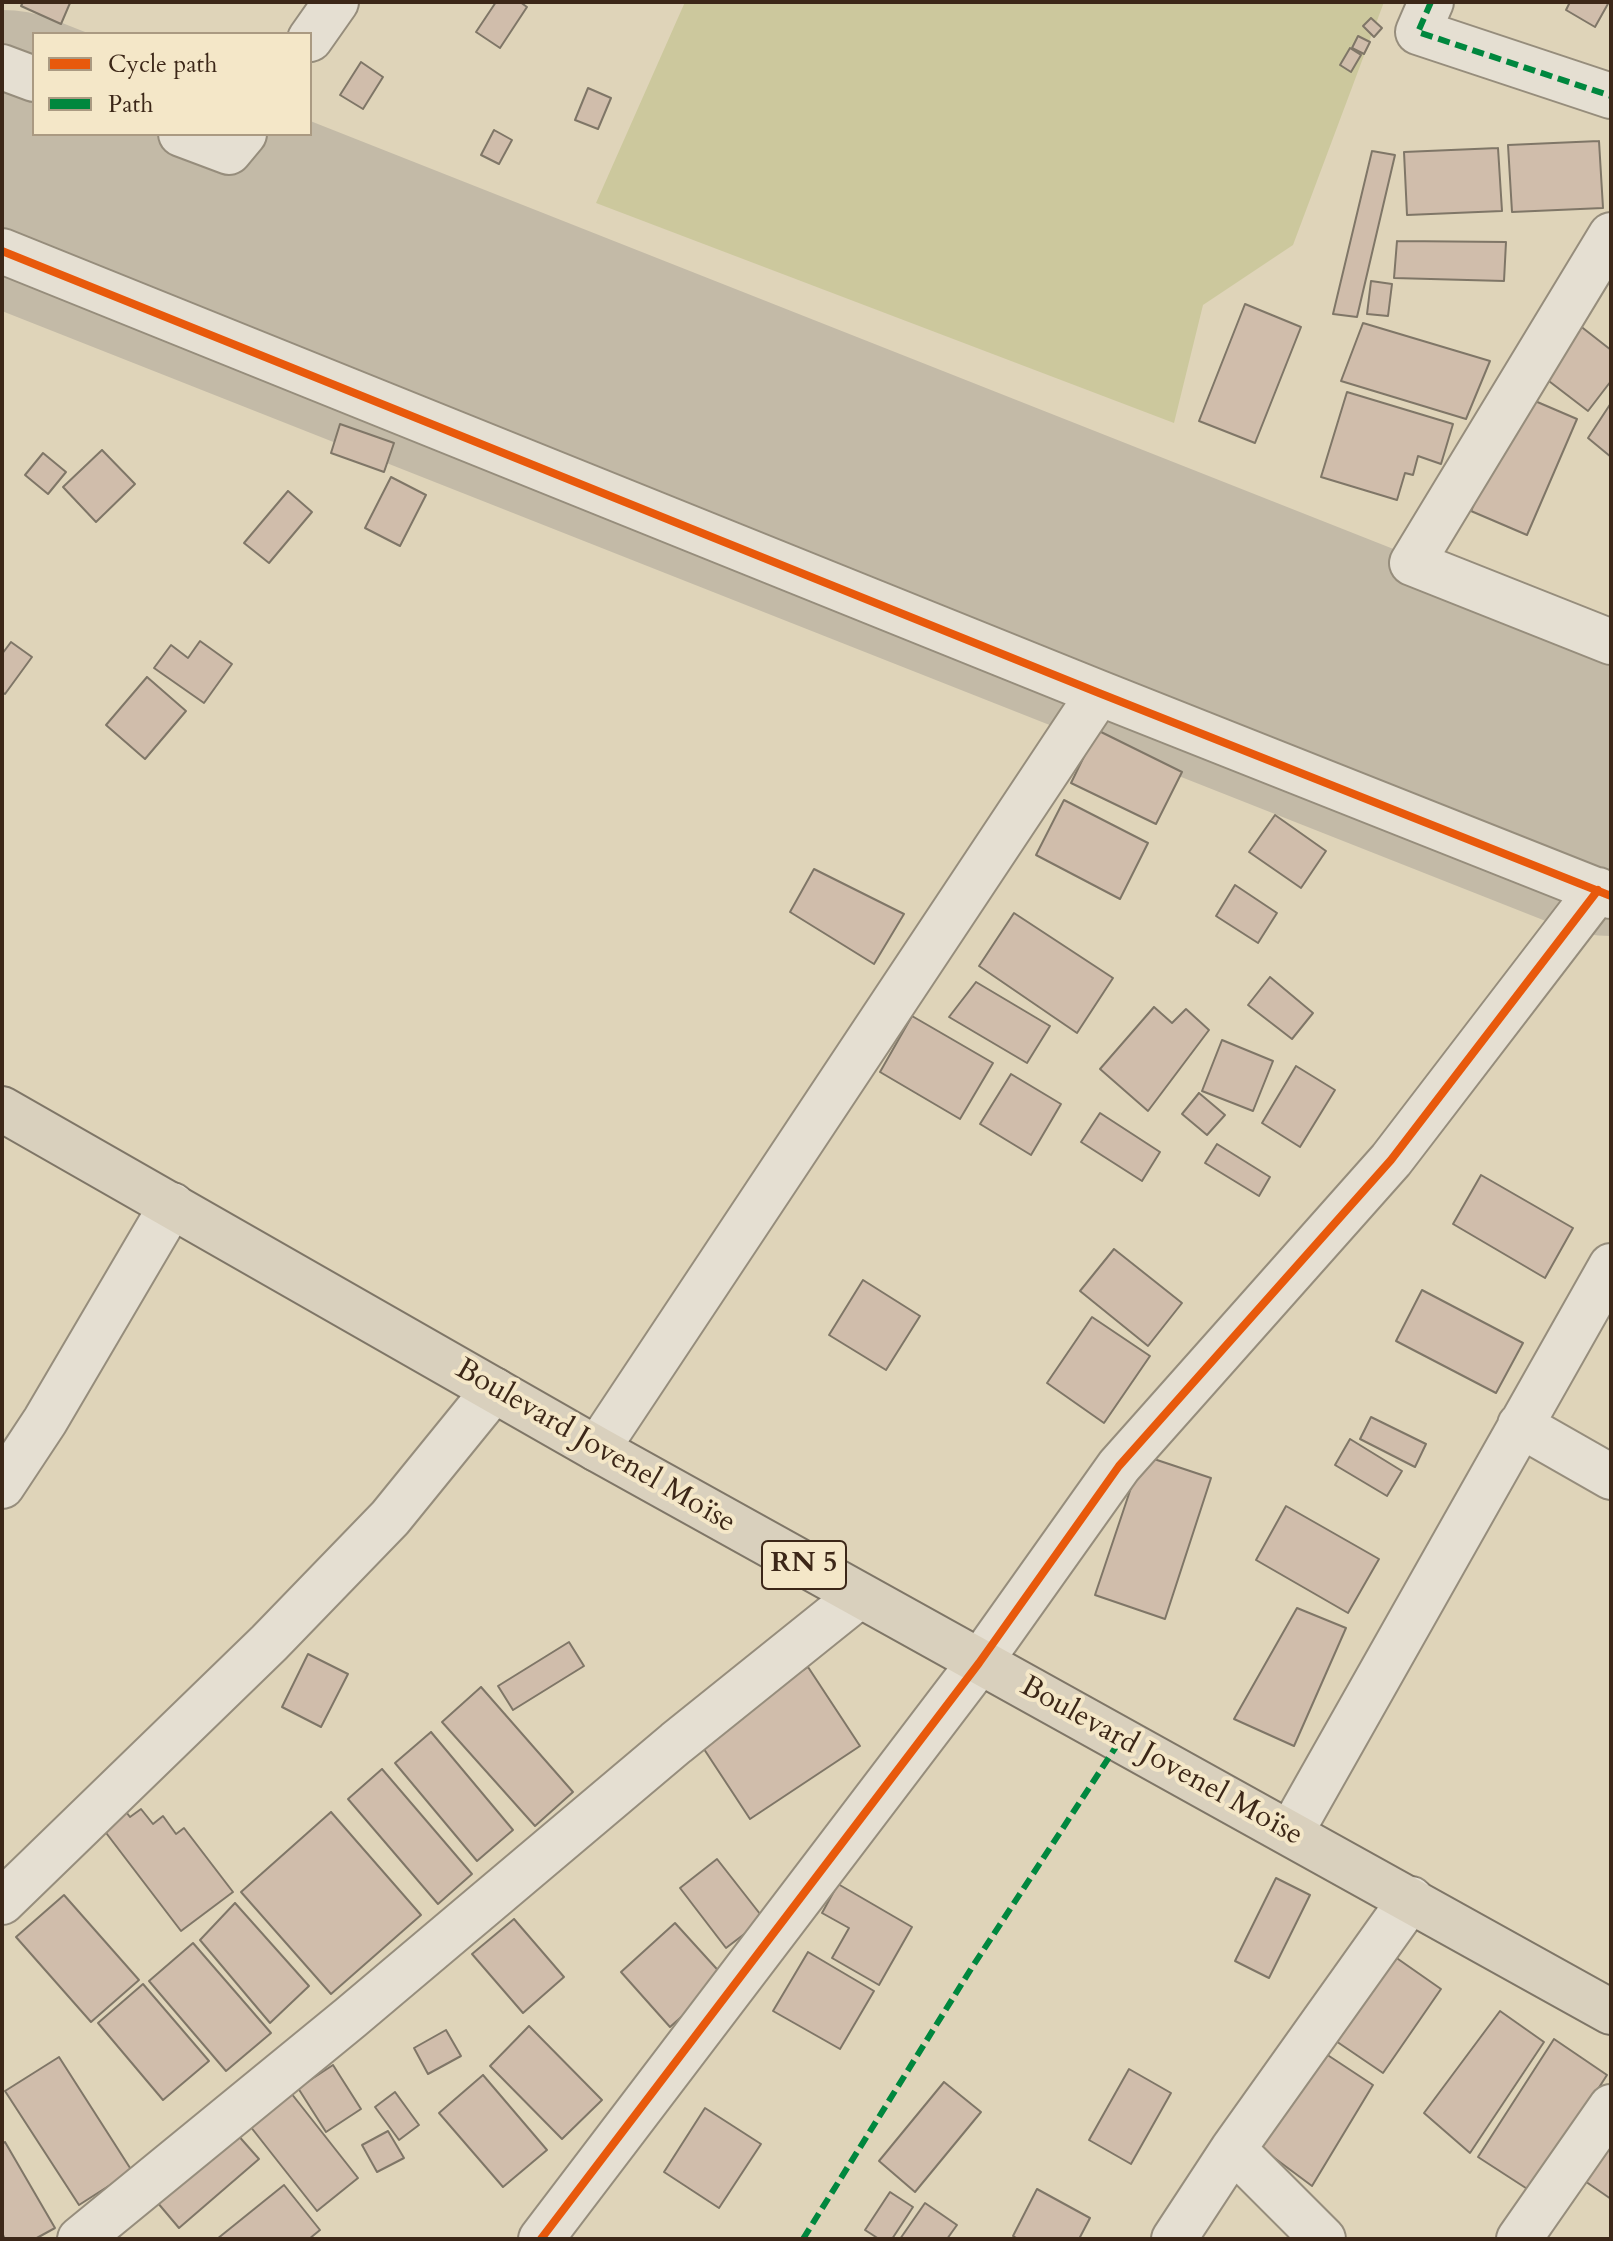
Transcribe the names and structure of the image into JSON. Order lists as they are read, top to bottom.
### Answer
{
  "streets": {
    "main road": ["Boulevard Jovenel Moïse", "RN 5"]
  },
  "legend": ["Cycle path", "Path"]
}
